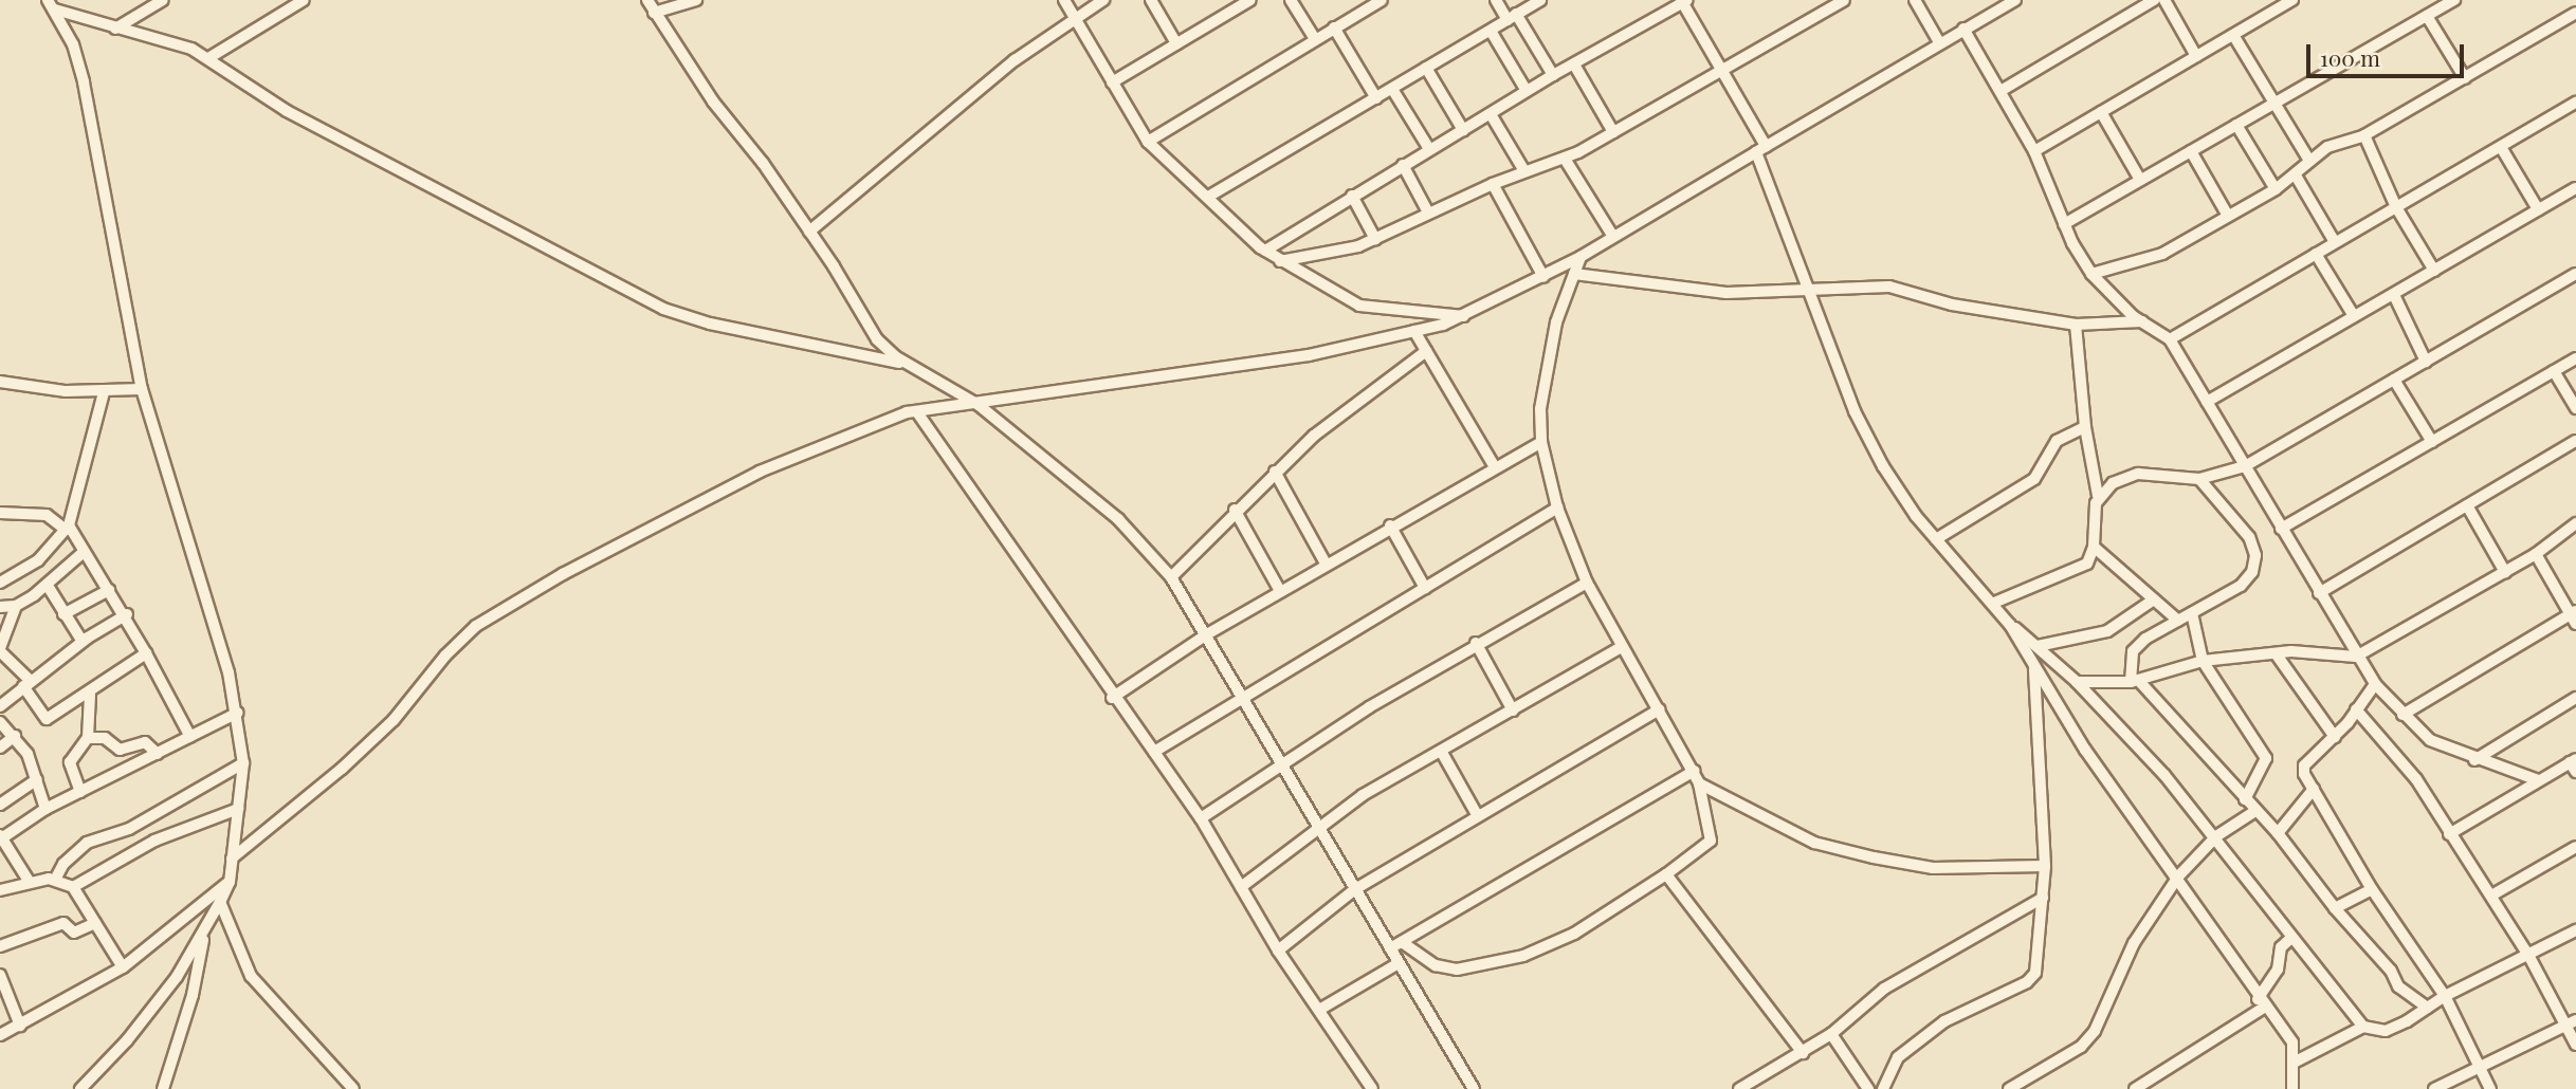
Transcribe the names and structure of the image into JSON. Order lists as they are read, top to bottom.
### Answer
{
  "scale_bar": "100 m"
}
